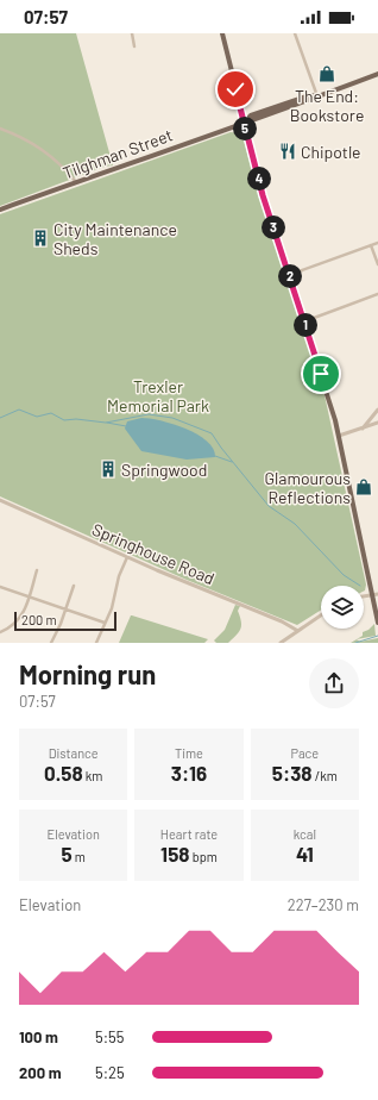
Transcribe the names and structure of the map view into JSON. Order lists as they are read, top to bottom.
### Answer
{
  "streets": {
    "main road": ["Tilghman Street"],
    "street": ["Springhouse Road"]
  },
  "parks": ["Trexler Memorial Park"],
  "places": {
    "shop": ["The End: Bookstore", "Glamourous Reflections"],
    "restaurant": ["Chipotle"],
    "building": ["City Maintenance Sheds", "Springwood"]
  },
  "scale_bar": "200 m",
  "page": {
    "status": "07:57",
    "pins": [
      "5",
      "4",
      "3",
      "2",
      "1"
    ],
    "scale": "200 m",
    "heading": ["Morning run", "07:57"],
    "stats": [
      ["Distance", "0.58 km"],
      ["Time", "3:16"],
      ["Pace", "5:38 /km"],
      ["Elevation", "5 m"],
      ["Heart rate", "158 bpm"],
      ["kcal", "41"]
    ],
    "chart": ["Elevation", "227–230 m"],
    "list": [
      {
        "name": "100 m",
        "note": "5:55"
      },
      {
        "name": "200 m",
        "note": "5:25"
      }
    ]
  }
}
